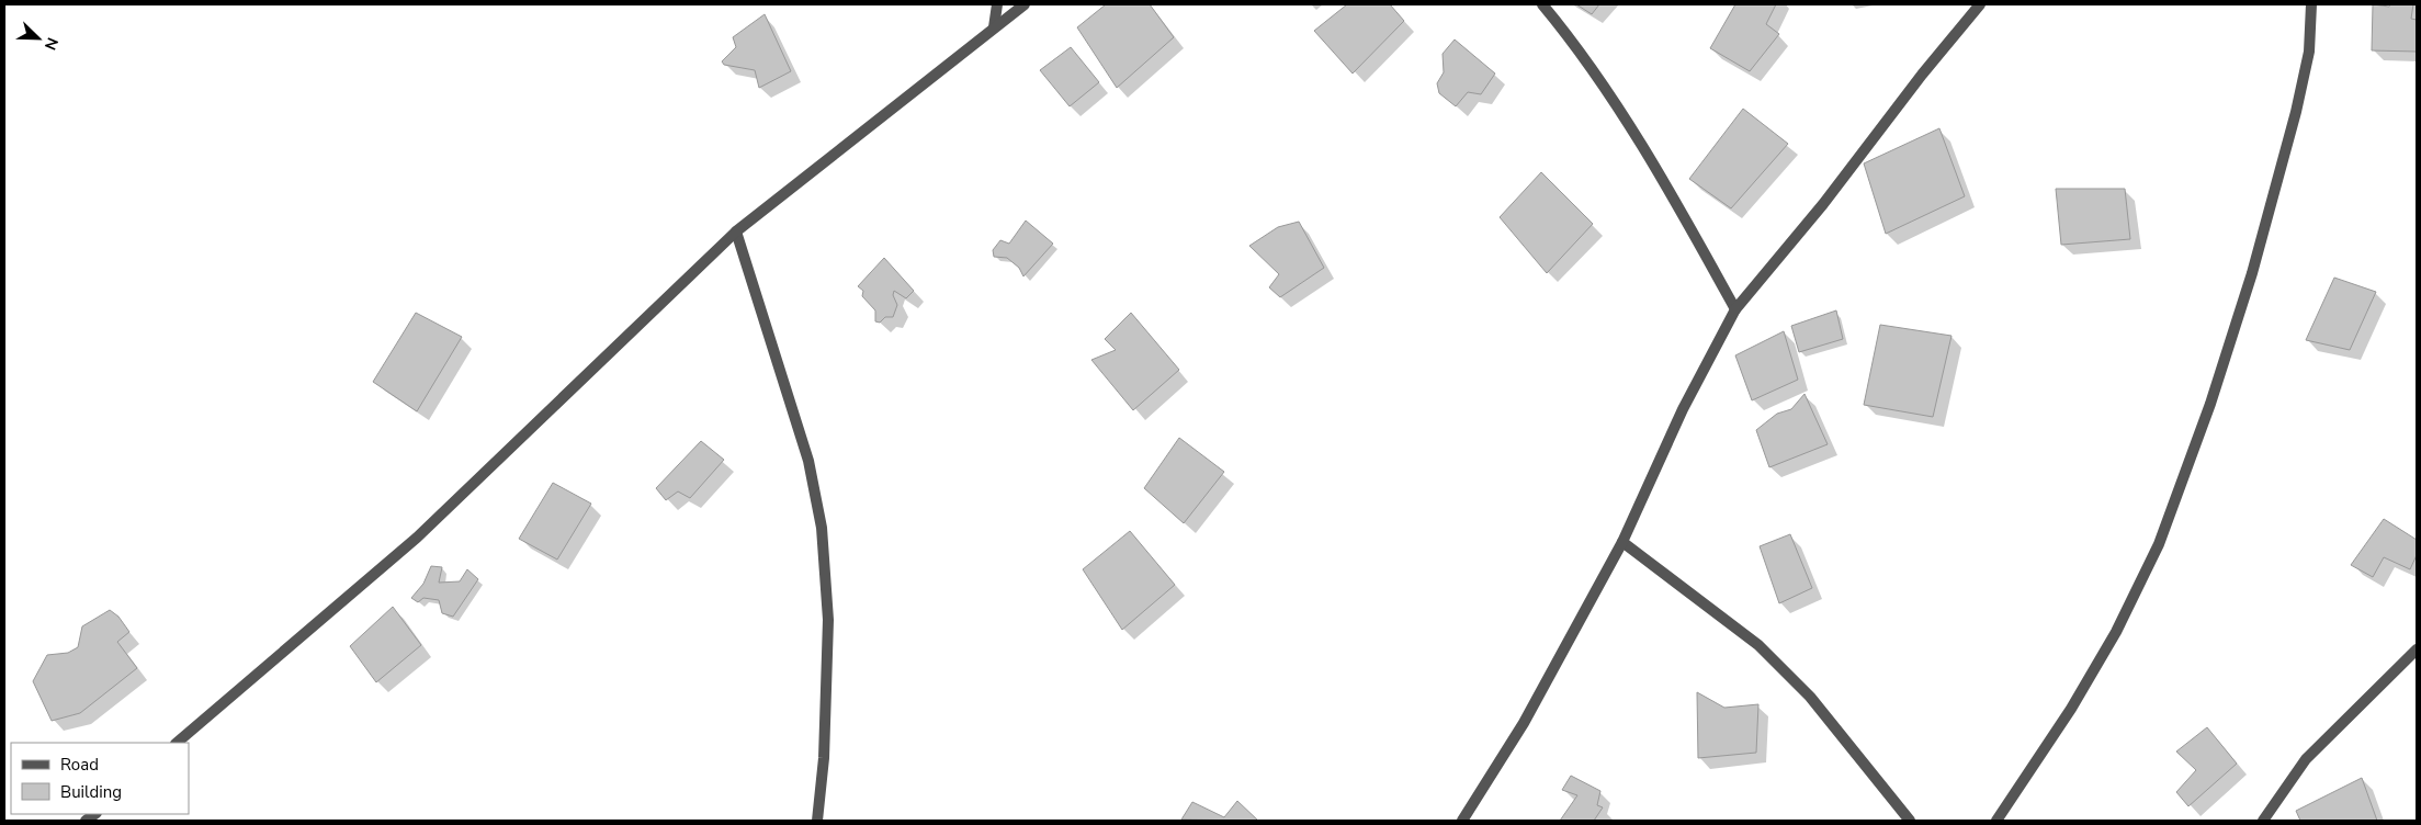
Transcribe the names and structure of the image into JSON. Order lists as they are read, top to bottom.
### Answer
{
  "legend": ["Road", "Building"],
  "north": "bottom right"
}
